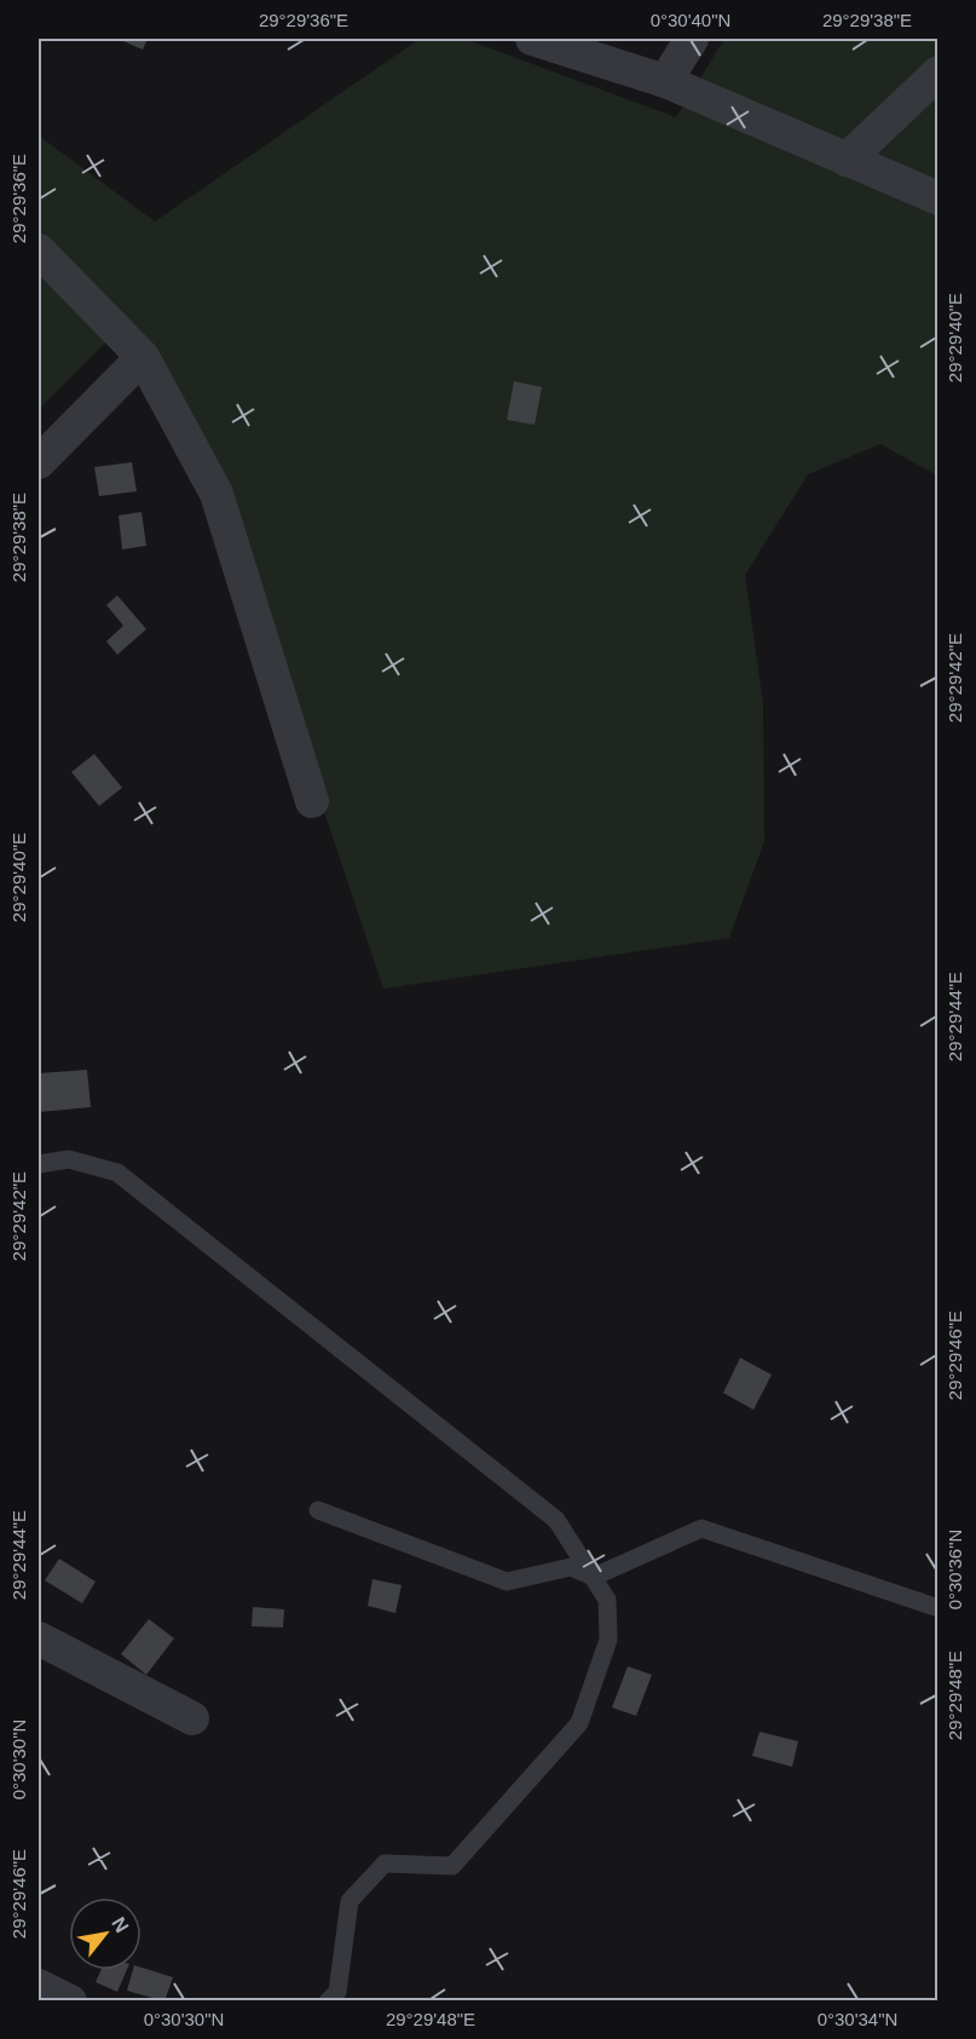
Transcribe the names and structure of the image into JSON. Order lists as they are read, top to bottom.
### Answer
{
  "north": "top right",
  "coordinates": [
    "29°29'36\"E",
    "0°30'40\"N",
    "29°29'38\"E",
    "29°29'40\"E",
    "29°29'42\"E",
    "29°29'44\"E",
    "29°29'46\"E",
    "0°30'36\"N",
    "29°29'48\"E",
    "0°30'30\"N",
    "0°30'34\"N"
  ]
}
